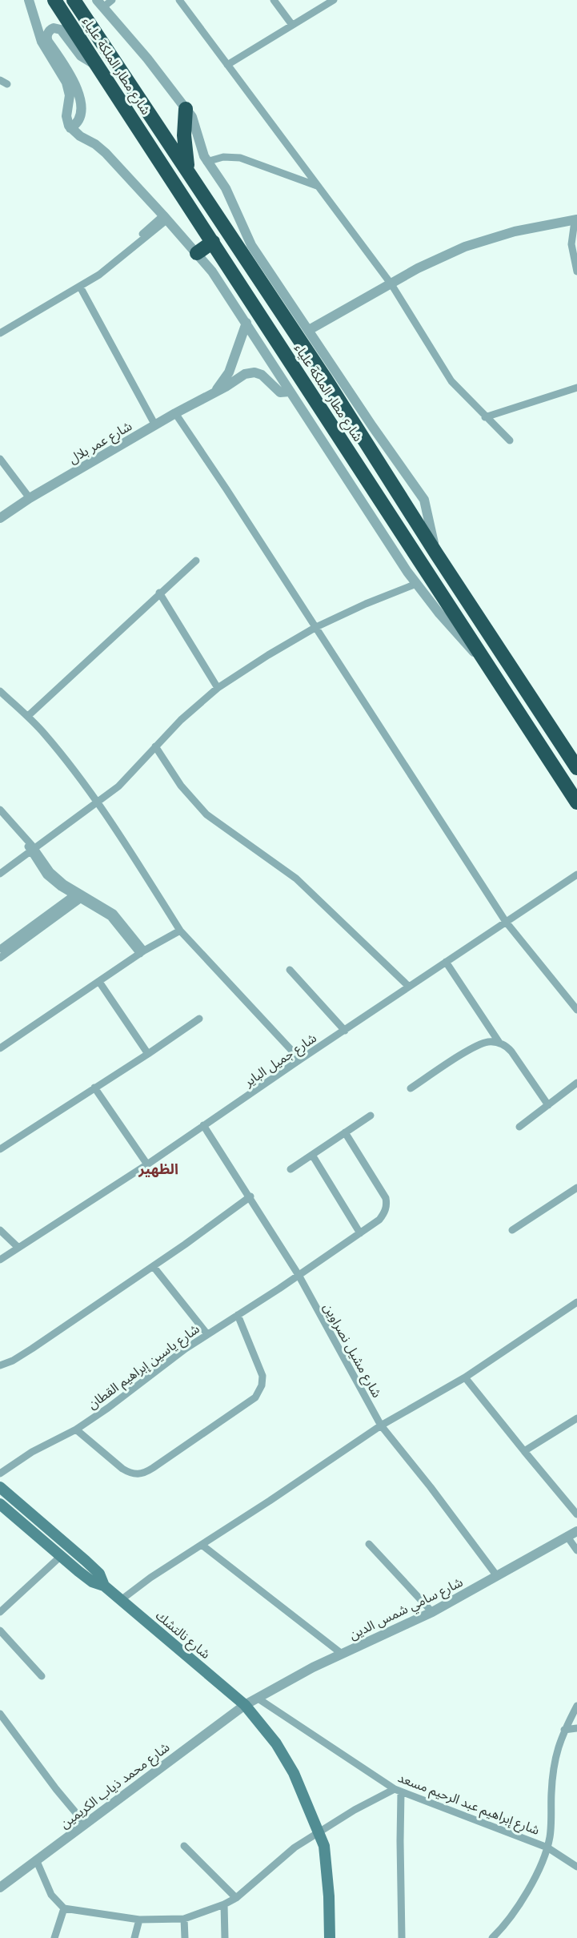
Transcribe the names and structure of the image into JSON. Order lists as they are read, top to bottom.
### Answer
{
  "streets": {
    "highway": ["شارع مطار الملكة علياء"],
    "main road": ["شارع نالتشك"],
    "street": [
      "شارع عمر بلال",
      "شارع جميل الباير",
      "شارع مشيل نصراوين",
      "شارع ياسين إبراهيم القطان",
      "شارع سامي شمس الدين",
      "شارع محمد ذياب الكريمين",
      "شارع إبراهيم عبد الرحيم مسعد"
    ]
  },
  "crossings": [
    ["شارع جميل الباير", "شارع مشيل نصراوين"],
    ["شارع مشيل نصراوين", "شارع ياسين إبراهيم القطان"],
    ["شارع مشيل نصراوين", "شارع سامي شمس الدين"],
    ["شارع سامي شمس الدين", "شارع نالتشك"],
    ["شارع سامي شمس الدين", "شارع محمد ذياب الكريمين"],
    ["شارع سامي شمس الدين", "شارع إبراهيم عبد الرحيم مسعد"],
    ["شارع نالتشك", "شارع محمد ذياب الكريمين"]
  ],
  "districts": ["الظهير"]
}
